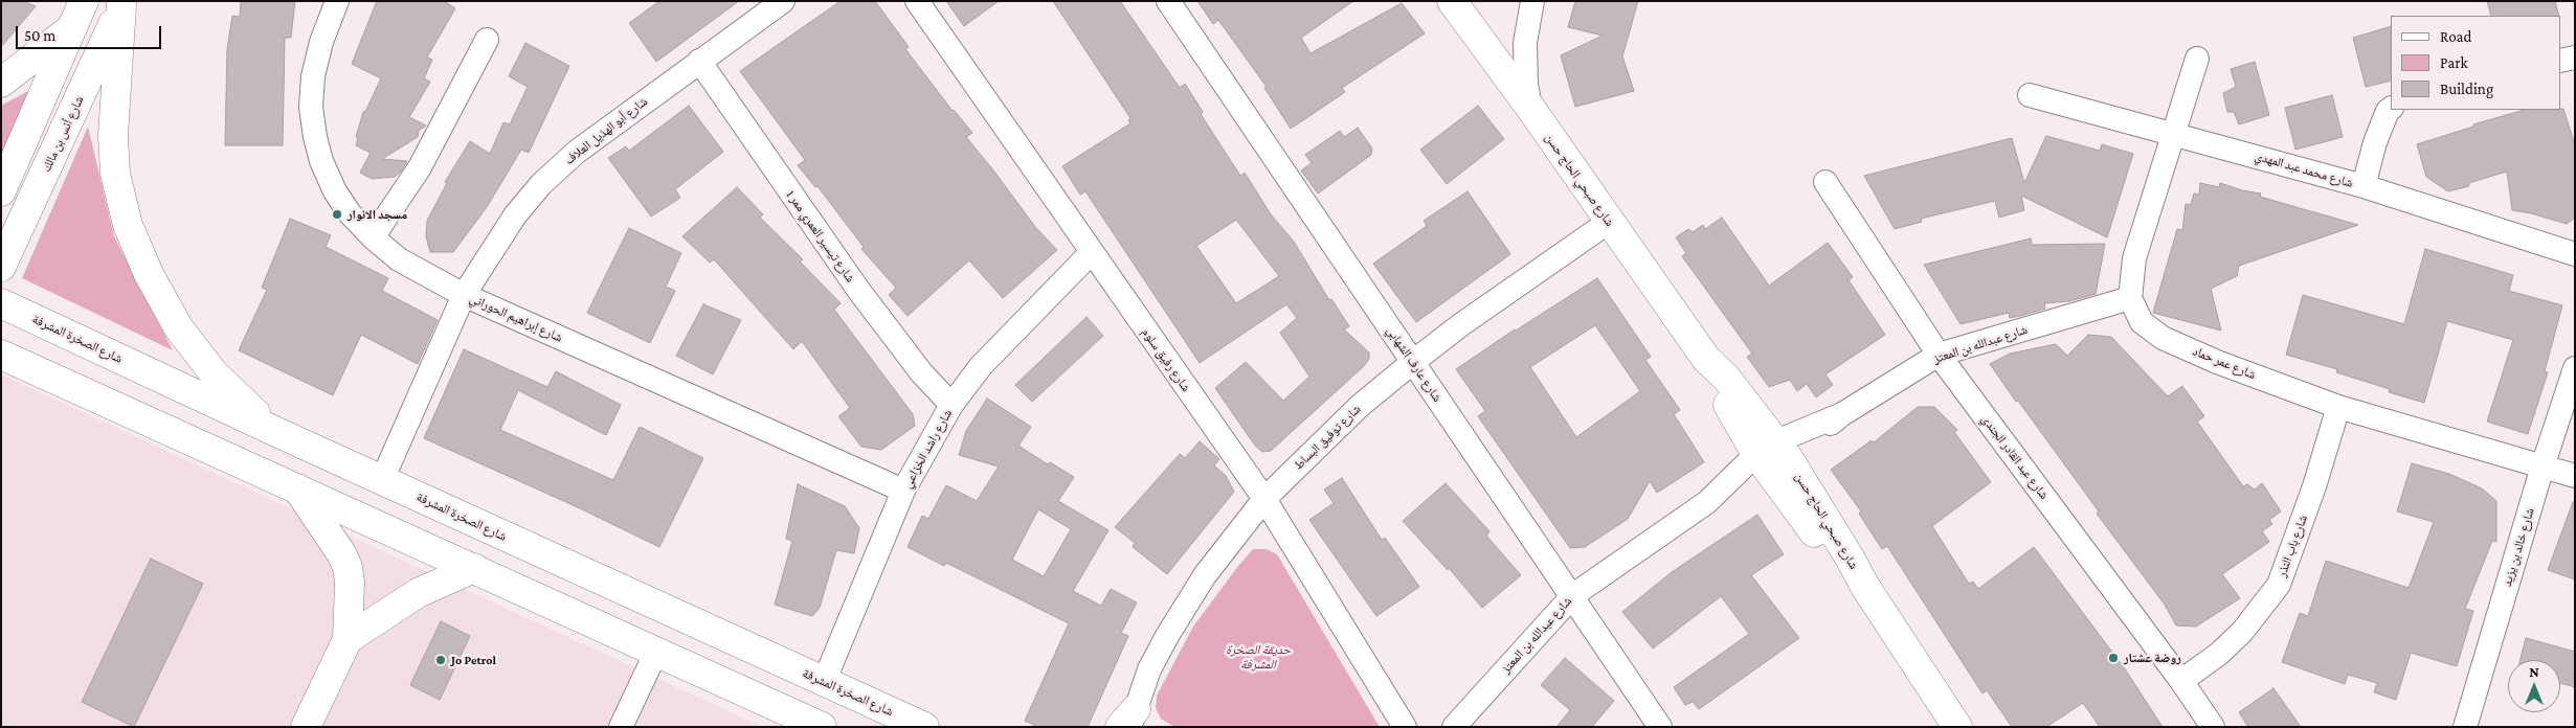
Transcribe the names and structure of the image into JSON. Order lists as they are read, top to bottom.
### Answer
{
  "streets": {
    "main road": ["شارع أنس بن مالك", "شارع صبحي الحاج حسن", "شارع الصخرة المشرفة"],
    "street": [
      "شارع أبو الهذيل العلاف",
      "شارع محمد عبد المهدي",
      "شارع تيسير العمري ممر 1",
      "شارع إبراهيم الحوراني",
      "شارع عبدالله بن المعتز",
      "شارع رفيق سلوم",
      "شارع عمر حماد",
      "شارع عارف الشهابي",
      "شارع توفيق البساط",
      "شارع راشد الخزاعي",
      "شارع عبد القادر الجندي",
      "شارع باب النذر",
      "شارع خالد بن يزيد"
    ]
  },
  "crossings": [
    ["شارع أبو الهذيل العلاف", "شارع تيسير العمري ممر 1"],
    ["شارع أبو الهذيل العلاف", "شارع إبراهيم الحوراني"],
    ["شارع أبو الهذيل العلاف", "شارع الصخرة المشرفة"],
    ["شارع صبحي الحاج حسن", "شارع عبدالله بن المعتز"],
    ["شارع صبحي الحاج حسن", "شارع توفيق البساط"],
    ["شارع تيسير العمري ممر 1", "شارع راشد الخزاعي"],
    ["شارع إبراهيم الحوراني", "شارع راشد الخزاعي"],
    ["شارع الصخرة المشرفة", "شارع راشد الخزاعي"],
    ["شارع عبدالله بن المعتز", "شارع عمر حماد"],
    ["شارع عبدالله بن المعتز", "شارع عارف الشهابي"],
    ["شارع عبدالله بن المعتز", "شارع عبد القادر الجندي"],
    ["شارع رفيق سلوم", "شارع توفيق البساط"],
    ["شارع رفيق سلوم", "شارع راشد الخزاعي"],
    ["شارع عمر حماد", "شارع باب النذر"],
    ["شارع عمر حماد", "شارع خالد بن يزيد"],
    ["شارع عارف الشهابي", "شارع توفيق البساط"],
    ["شارع عبد القادر الجندي", "شارع باب النذر"]
  ],
  "parks": ["حديقة الصخرة المشرفة"],
  "places": ["مسجد الانوار", "روضة عشتار", "Jo Petrol"],
  "legend": ["Road", "Park", "Building"],
  "scale_bar": "50 m",
  "north": "top"
}
